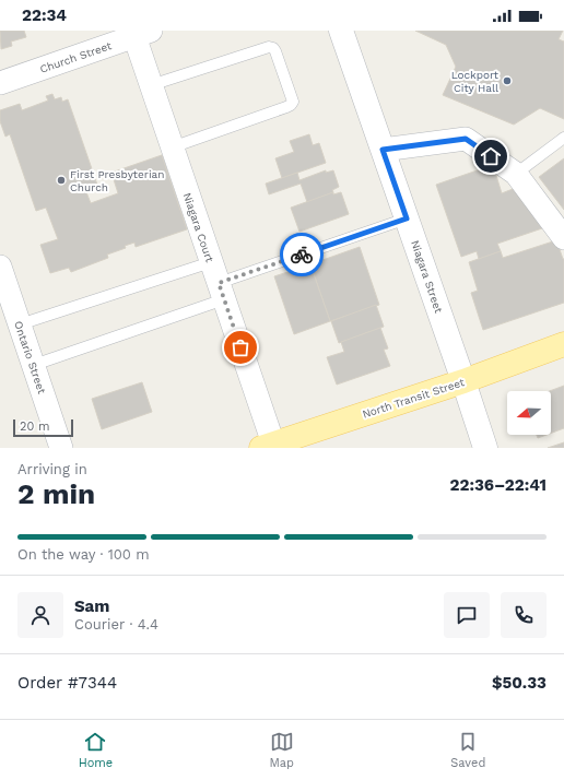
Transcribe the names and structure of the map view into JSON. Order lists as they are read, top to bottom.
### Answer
{
  "streets": {
    "main road": ["North Transit Street"],
    "street": [
      "Church Street",
      "Niagara Court",
      "Niagara Street",
      "Ontario Street"
    ]
  },
  "crossings": [
    ["Church Street", "Niagara Court"],
    ["Niagara Court", "North Transit Street"],
    ["Niagara Street", "North Transit Street"]
  ],
  "places": ["Lockport City Hall", "First Presbyterian Church"],
  "scale_bar": "20 m",
  "north": "left",
  "page": {
    "status": "22:34",
    "scale": "20 m",
    "heading": ["2 min", "Arriving in", "22:36–22:41"],
    "panel": [
      "Sam",
      "Courier · 4.4",
      "Order #7344",
      "$50.33"
    ],
    "bar": "On the way · 100 m",
    "tabs": ["Home", "Map", "Saved"]
  }
}
